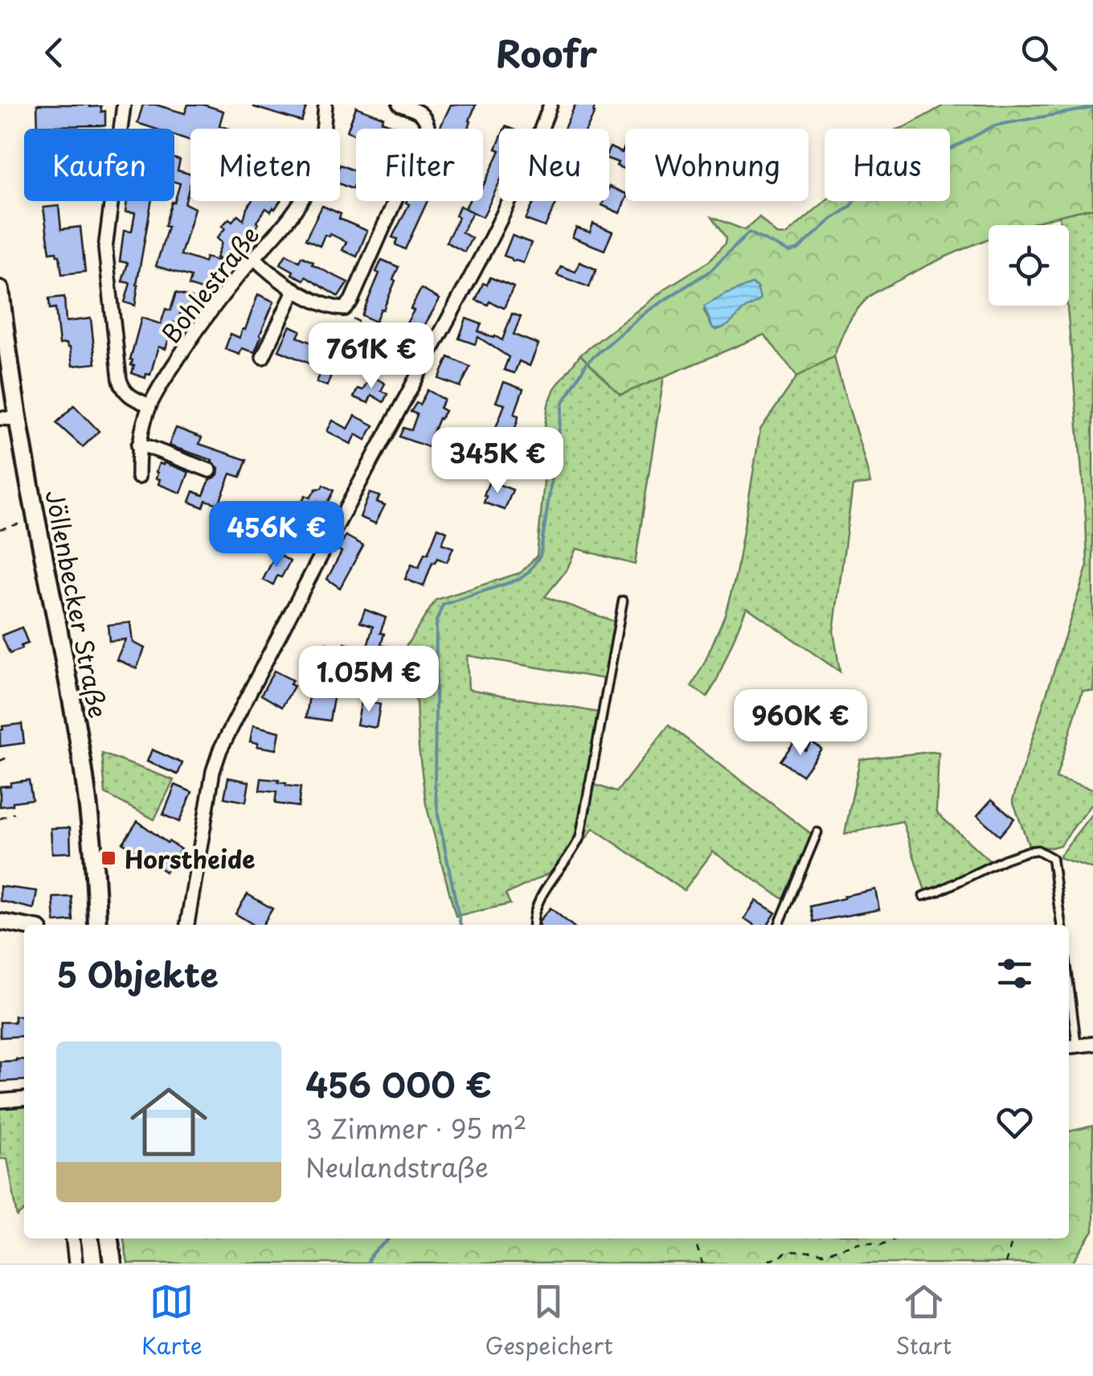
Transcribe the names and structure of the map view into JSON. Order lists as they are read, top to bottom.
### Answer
{
  "streets": {
    "main road": ["Jöllenbecker Straße"],
    "street": ["Bohlestraße"]
  },
  "places": {
    "transit": ["Horstheide"]
  },
  "page": {
    "header": "Roofr",
    "chip": [
      "Kaufen",
      "Mieten",
      "Filter",
      "Neu",
      "Wohnung",
      "Haus"
    ],
    "price": [
      "761K €",
      "345K €",
      "456K €",
      "1.05M €",
      "960K €"
    ],
    "heading": "5 Objekte",
    "list": [
      {
        "name": "456 000 €",
        "note": "3 Zimmer · 95 m² · Neulandstraße"
      }
    ],
    "tabs": ["Karte", "Gespeichert", "Start"]
  }
}
